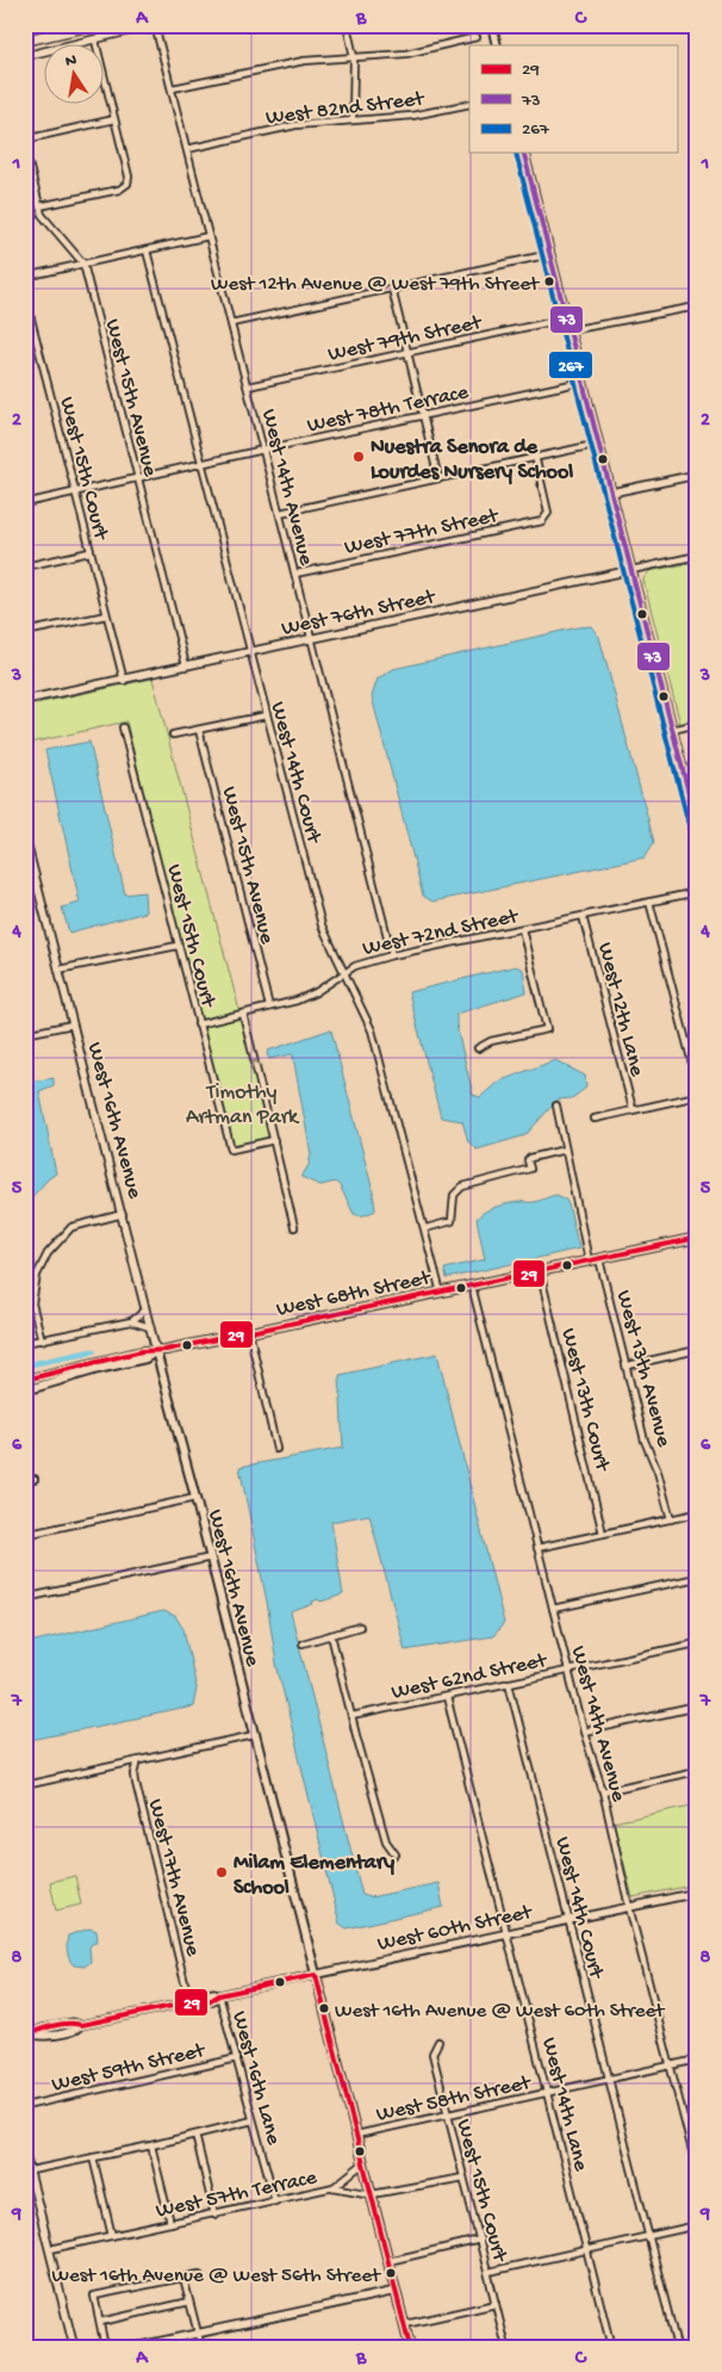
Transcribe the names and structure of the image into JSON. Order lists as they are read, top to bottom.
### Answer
{
  "streets": {
    "main road": ["West 16th Avenue", "West 68th Street"],
    "street": [
      "West 82nd Street",
      "West 79th Street",
      "West 15th Avenue",
      "West 78th Terrace",
      "West 15th Court",
      "West 14th Avenue",
      "West 77th Street",
      "West 76th Street",
      "West 14th Court",
      "West 72nd Street",
      "West 12th Lane",
      "West 13th Avenue",
      "West 13th Court",
      "West 62nd Street",
      "West 17th Avenue",
      "West 60th Street",
      "West 59th Street",
      "West 16th Lane",
      "West 58th Street",
      "West 14th Lane",
      "West 57th Terrace"
    ]
  },
  "crossings": [
    ["West 82nd Street", "West 14th Avenue"],
    ["West 79th Street", "West 14th Avenue"],
    ["West 15th Avenue", "West 78th Terrace"],
    ["West 15th Avenue", "West 76th Street"],
    ["West 15th Avenue", "West 72nd Street"],
    ["West 78th Terrace", "West 15th Court"],
    ["West 78th Terrace", "West 14th Avenue"],
    ["West 78th Terrace", "West 14th Court"],
    ["West 15th Court", "West 76th Street"],
    ["West 15th Court", "West 72nd Street"],
    ["West 15th Court", "West 58th Street"],
    ["West 15th Court", "West 57th Terrace"],
    ["West 14th Avenue", "West 77th Street"],
    ["West 14th Avenue", "West 76th Street"],
    ["West 14th Avenue", "West 72nd Street"],
    ["West 14th Avenue", "West 68th Street"],
    ["West 14th Avenue", "West 62nd Street"],
    ["West 14th Avenue", "West 60th Street"],
    ["West 14th Avenue", "West 58th Street"],
    ["West 76th Street", "West 14th Court"],
    ["West 14th Court", "West 72nd Street"],
    ["West 14th Court", "West 68th Street"],
    ["West 14th Court", "West 62nd Street"],
    ["West 14th Court", "West 60th Street"],
    ["West 14th Court", "West 58th Street"],
    ["West 72nd Street", "West 12th Lane"],
    ["West 16th Avenue", "West 68th Street"],
    ["West 16th Avenue", "West 60th Street"],
    ["West 16th Avenue", "West 58th Street"],
    ["West 16th Avenue", "West 57th Terrace"],
    ["West 68th Street", "West 13th Avenue"],
    ["West 68th Street", "West 13th Court"],
    ["West 62nd Street", "West 14th Lane"],
    ["West 17th Avenue", "West 60th Street"],
    ["West 60th Street", "West 16th Lane"],
    ["West 60th Street", "West 14th Lane"],
    ["West 59th Street", "West 16th Lane"],
    ["West 16th Lane", "West 57th Terrace"],
    ["West 58th Street", "West 14th Lane"]
  ],
  "parks": ["Timothy Artman Park"],
  "places": [
    "West 12th Avenue @ West 79th Street",
    "Nuestra Senora de Lourdes Nursery School",
    "Milam Elementary School",
    "West 16th Avenue @ West 60th Street",
    "West 16th Avenue @ West 56th Street"
  ],
  "lines": ["transit line 73", "transit line 267", "transit line 29"],
  "legend": ["29", "73", "267"],
  "north": "top",
  "grid": {
    "columns": ["A", "B", "C"],
    "rows": [
      "1",
      "2",
      "3",
      "4",
      "5",
      "6",
      "7",
      "8",
      "9"
    ]
  }
}
